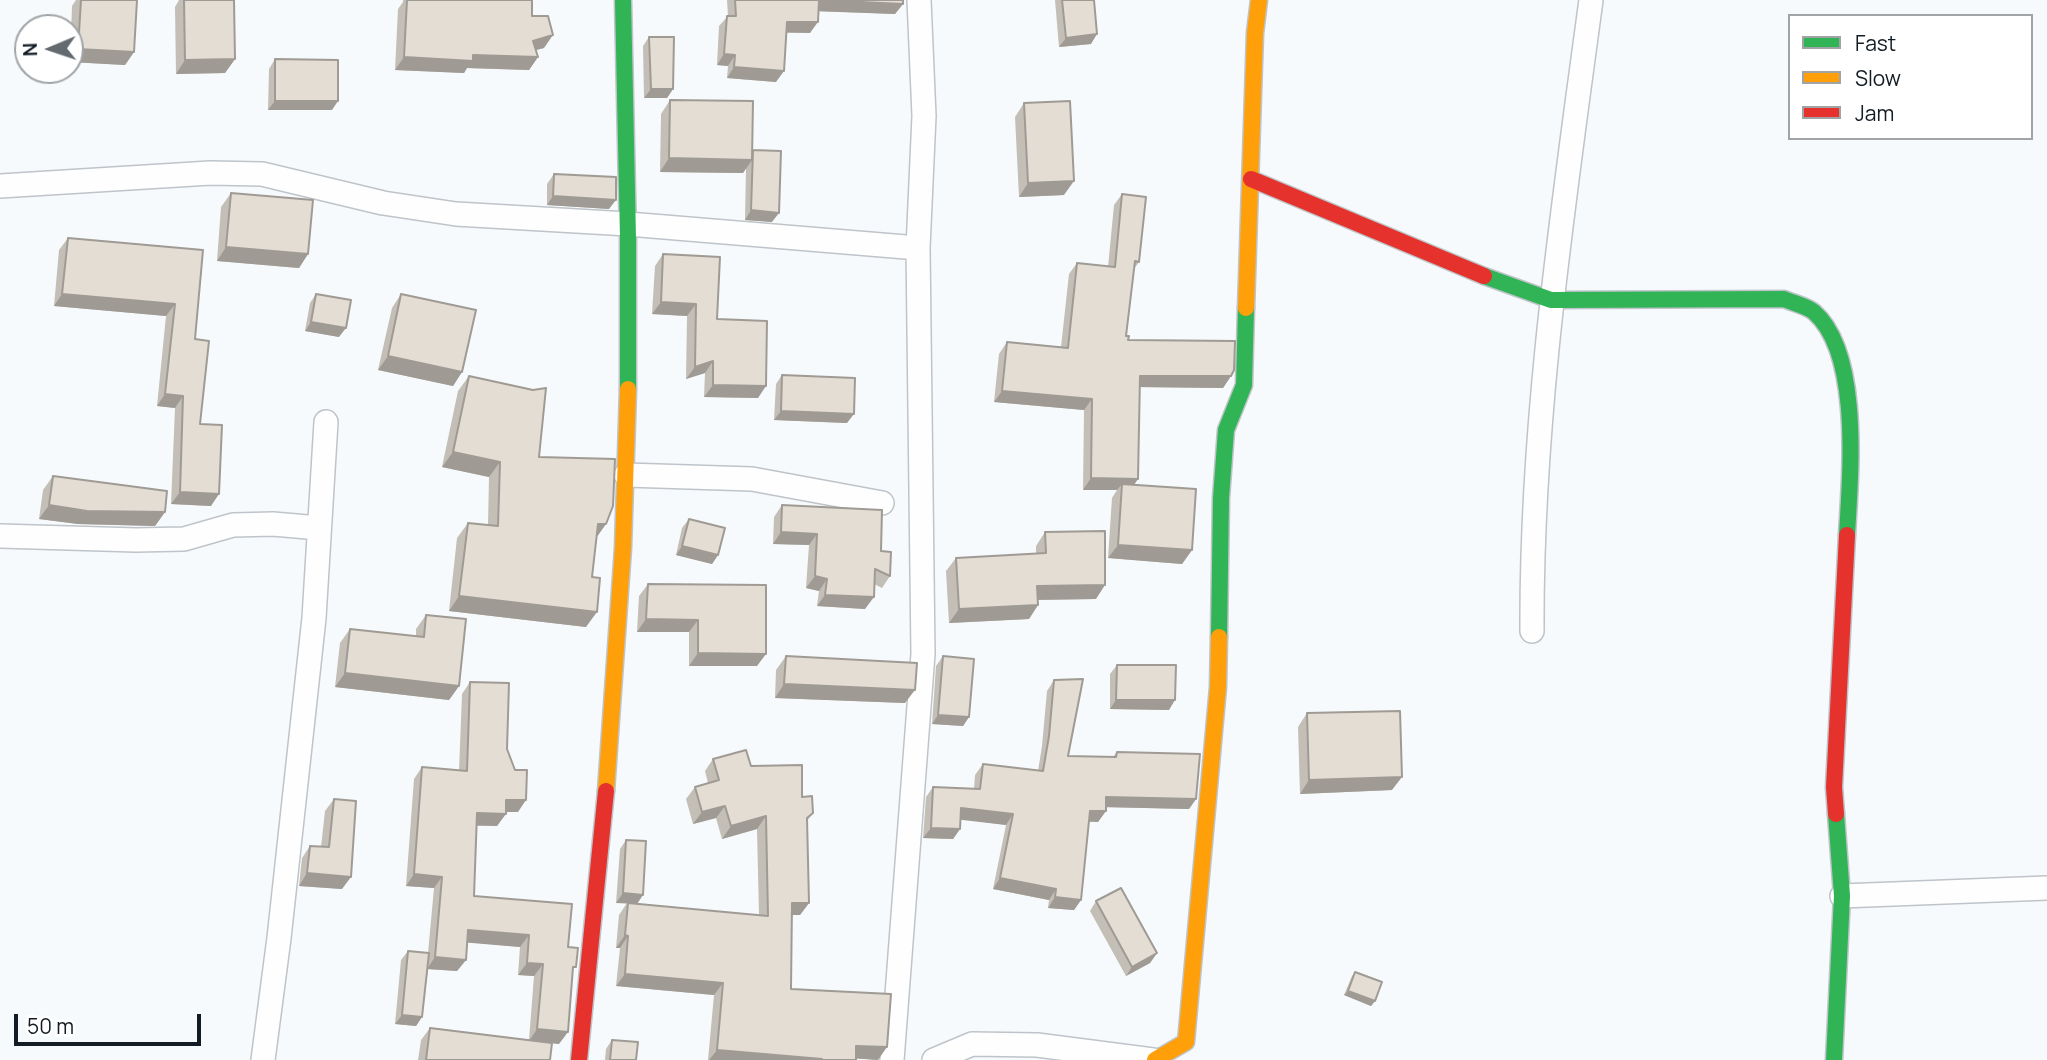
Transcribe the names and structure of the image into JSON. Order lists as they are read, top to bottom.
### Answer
{
  "legend": ["Fast", "Slow", "Jam"],
  "scale_bar": "50 m",
  "north": "left"
}
